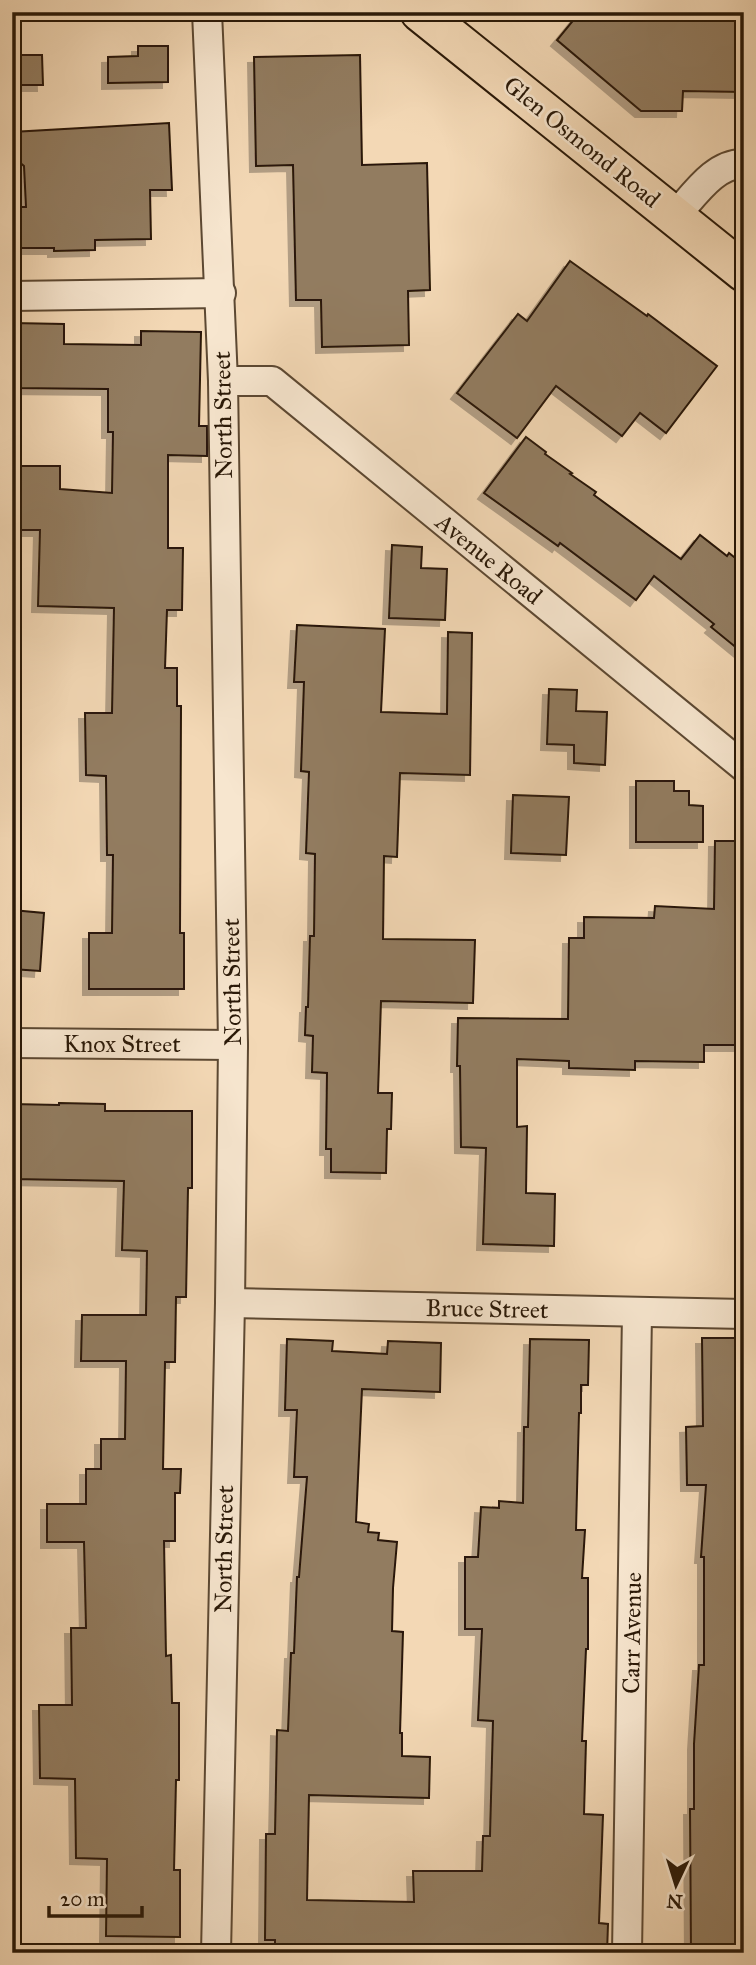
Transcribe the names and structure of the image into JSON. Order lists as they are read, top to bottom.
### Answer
{
  "streets": {
    "highway": ["Glen Osmond Road"],
    "street": [
      "North Street",
      "Avenue Road",
      "Knox Street",
      "Bruce Street",
      "Carr Avenue"
    ]
  },
  "crossings": [
    ["North Street", "Avenue Road"],
    ["North Street", "Knox Street"],
    ["North Street", "Bruce Street"],
    ["Bruce Street", "Carr Avenue"]
  ],
  "scale_bar": "20 m",
  "north": "bottom"
}
